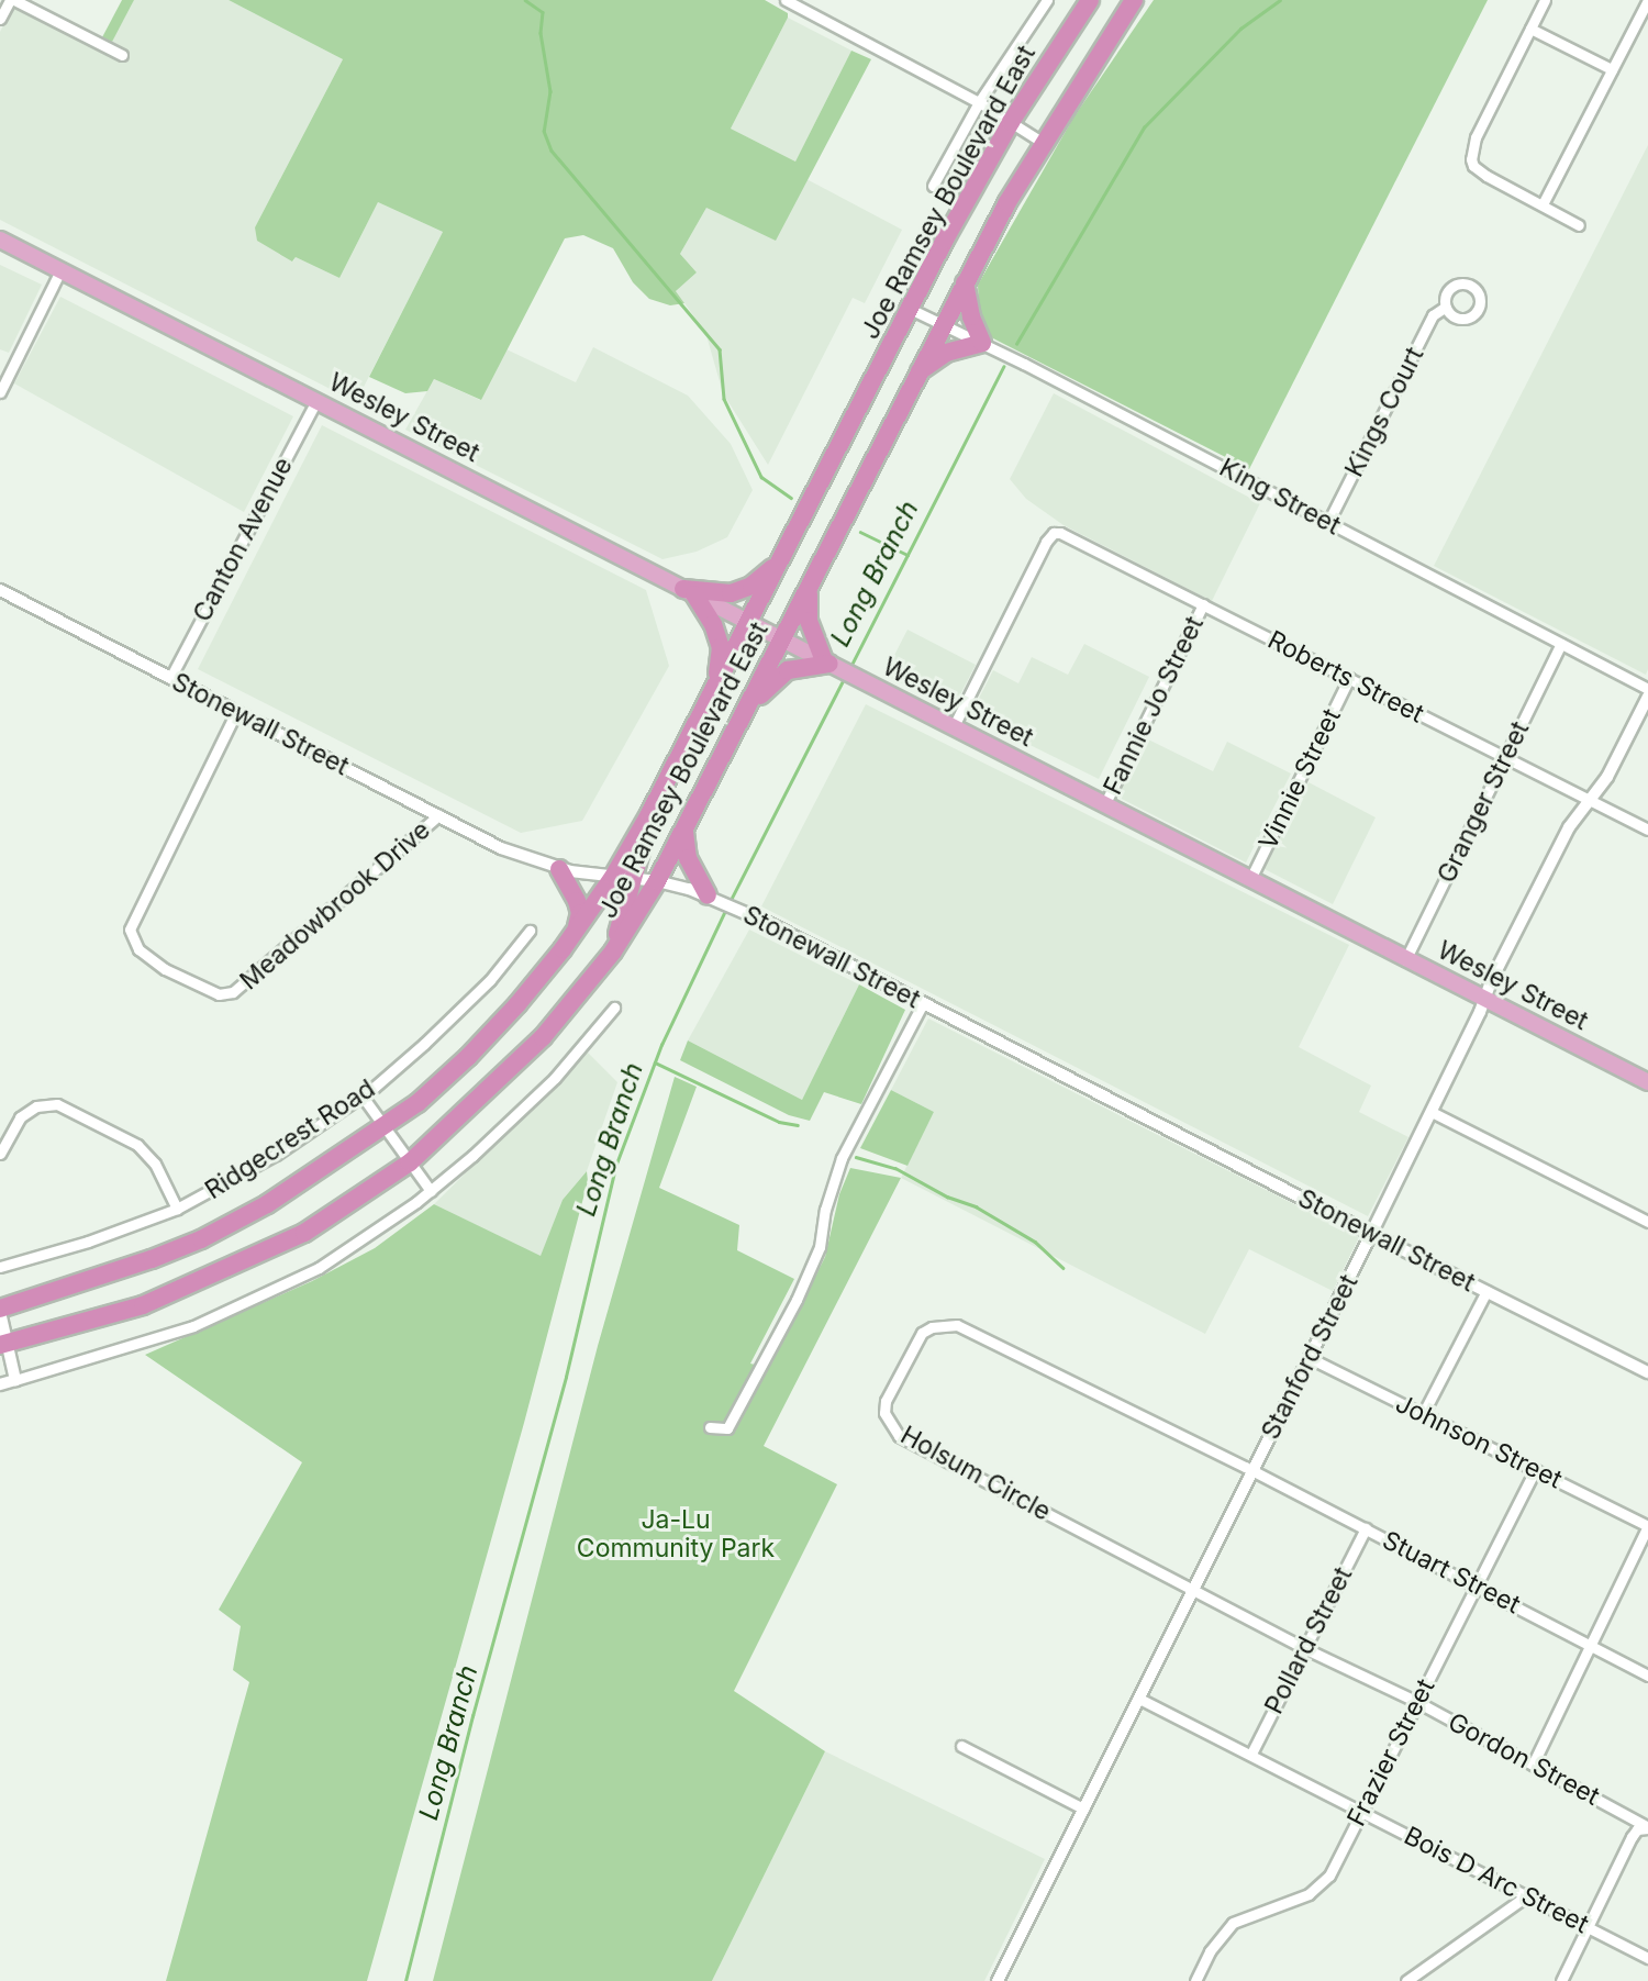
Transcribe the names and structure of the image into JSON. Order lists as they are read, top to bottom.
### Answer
{
  "streets": {
    "highway": ["Joe Ramsey Boulevard East"],
    "main road": ["Wesley Street"],
    "street": [
      "Kings Court",
      "King Street",
      "Canton Avenue",
      "Roberts Street",
      "Fannie Jo Street",
      "Stonewall Street",
      "Vinnie Street",
      "Granger Street",
      "Meadowbrook Drive",
      "Ridgecrest Road",
      "Stanford Street",
      "Johnson Street",
      "Holsum Circle",
      "Stuart Street",
      "Pollard Street",
      "Frazier Street",
      "Gordon Street",
      "Bois D Arc Street"
    ]
  },
  "crossings": [
    ["Joe Ramsey Boulevard East", "Wesley Street"],
    ["Joe Ramsey Boulevard East", "King Street"],
    ["Joe Ramsey Boulevard East", "Stonewall Street"],
    ["Kings Court", "King Street"],
    ["Wesley Street", "Canton Avenue"],
    ["Wesley Street", "Roberts Street"],
    ["Wesley Street", "Fannie Jo Street"],
    ["Wesley Street", "Vinnie Street"],
    ["Wesley Street", "Granger Street"],
    ["Wesley Street", "Stanford Street"],
    ["King Street", "Granger Street"],
    ["Canton Avenue", "Stonewall Street"],
    ["Roberts Street", "Fannie Jo Street"],
    ["Roberts Street", "Vinnie Street"],
    ["Roberts Street", "Granger Street"],
    ["Roberts Street", "Stanford Street"],
    ["Stonewall Street", "Meadowbrook Drive"],
    ["Stonewall Street", "Stanford Street"],
    ["Stanford Street", "Johnson Street"],
    ["Stanford Street", "Holsum Circle"],
    ["Stanford Street", "Stuart Street"],
    ["Stanford Street", "Gordon Street"],
    ["Stanford Street", "Bois D Arc Street"],
    ["Johnson Street", "Frazier Street"],
    ["Holsum Circle", "Stuart Street"],
    ["Holsum Circle", "Gordon Street"],
    ["Stuart Street", "Pollard Street"],
    ["Stuart Street", "Frazier Street"],
    ["Pollard Street", "Gordon Street"],
    ["Pollard Street", "Bois D Arc Street"],
    ["Frazier Street", "Gordon Street"],
    ["Frazier Street", "Bois D Arc Street"]
  ],
  "water": ["Long Branch"],
  "parks": ["Ja-Lu Community Park"]
}
